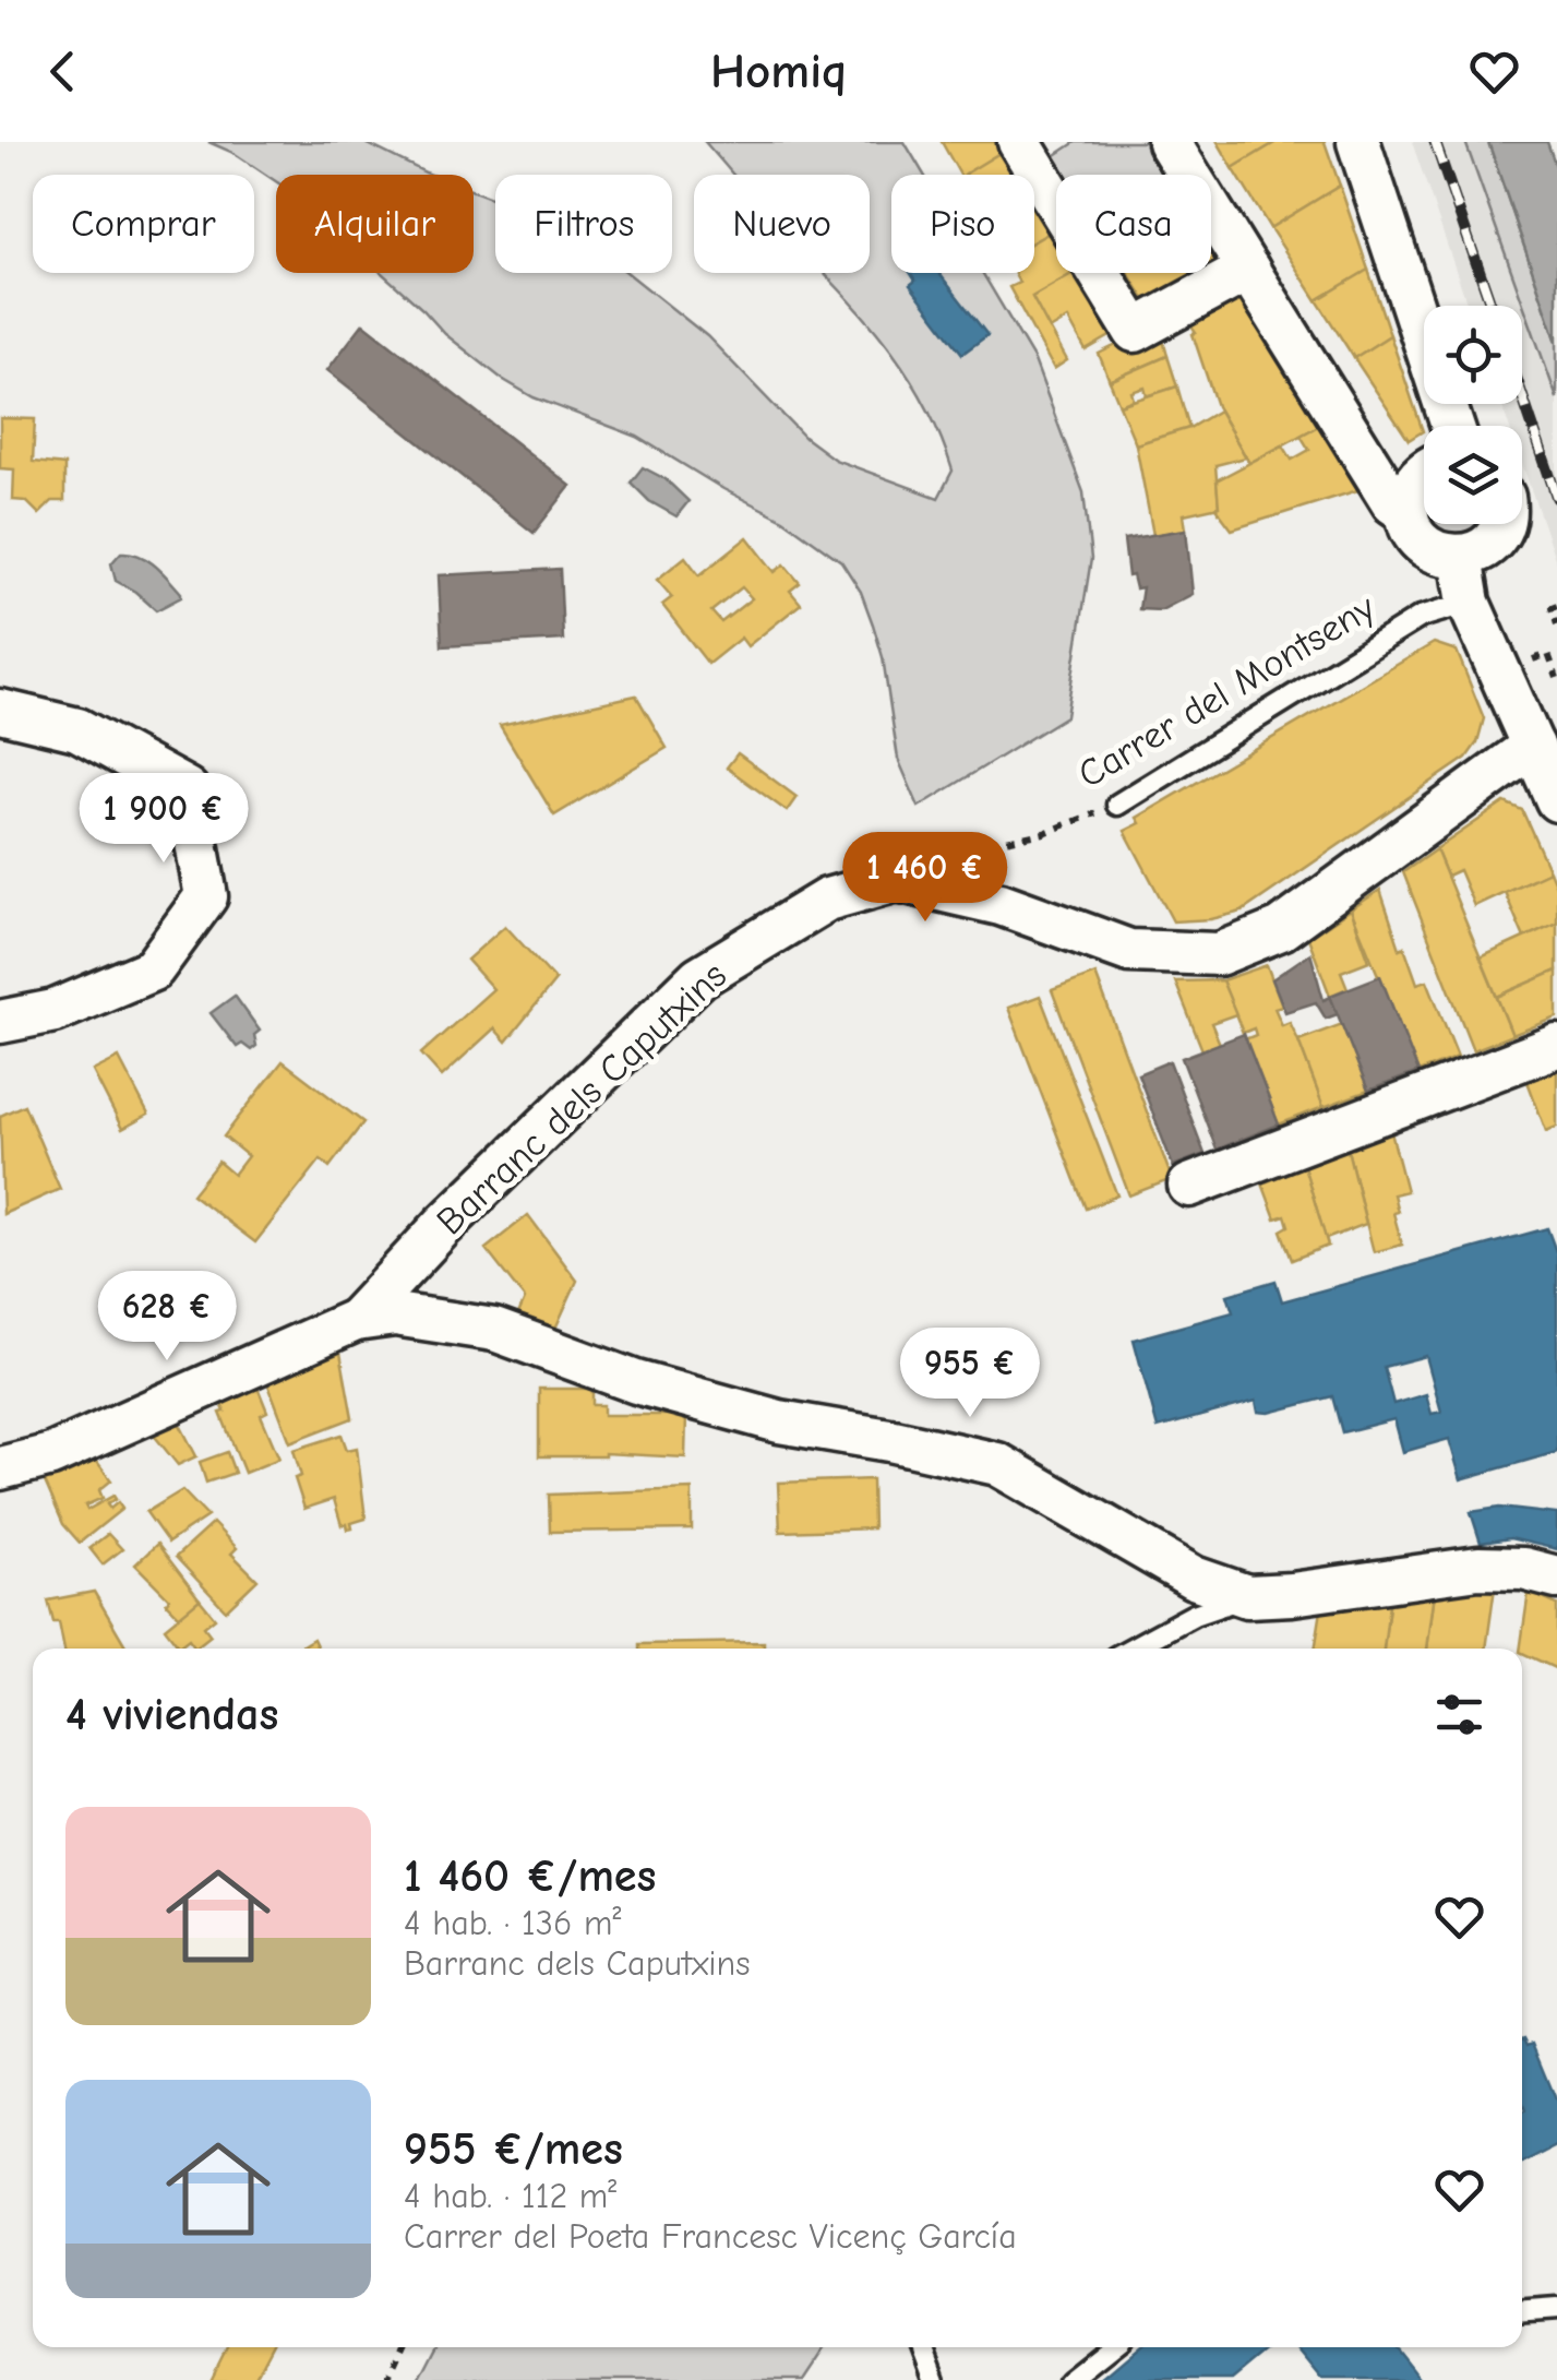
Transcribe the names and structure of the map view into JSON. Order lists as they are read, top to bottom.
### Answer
{
  "streets": {
    "street": ["Barranc dels Caputxins"],
    "lane": ["Carrer del Montseny"]
  },
  "crossings": [
    ["Carrer del Montseny", "Barranc dels Caputxins"]
  ],
  "page": {
    "header": "Homiq",
    "chip": [
      "Comprar",
      "Alquilar",
      "Filtros",
      "Nuevo",
      "Piso",
      "Casa"
    ],
    "price": [
      "1 900 €",
      "1 460 €",
      "628 €",
      "955 €"
    ],
    "heading": "4 viviendas",
    "list": [
      {
        "name": "1 460 €/mes",
        "note": "4 hab. · 136 m² · Barranc dels Caputxins"
      },
      {
        "name": "955 €/mes",
        "note": "4 hab. · 112 m² · Carrer del Poeta Francesc Vicenç García"
      }
    ]
  }
}
